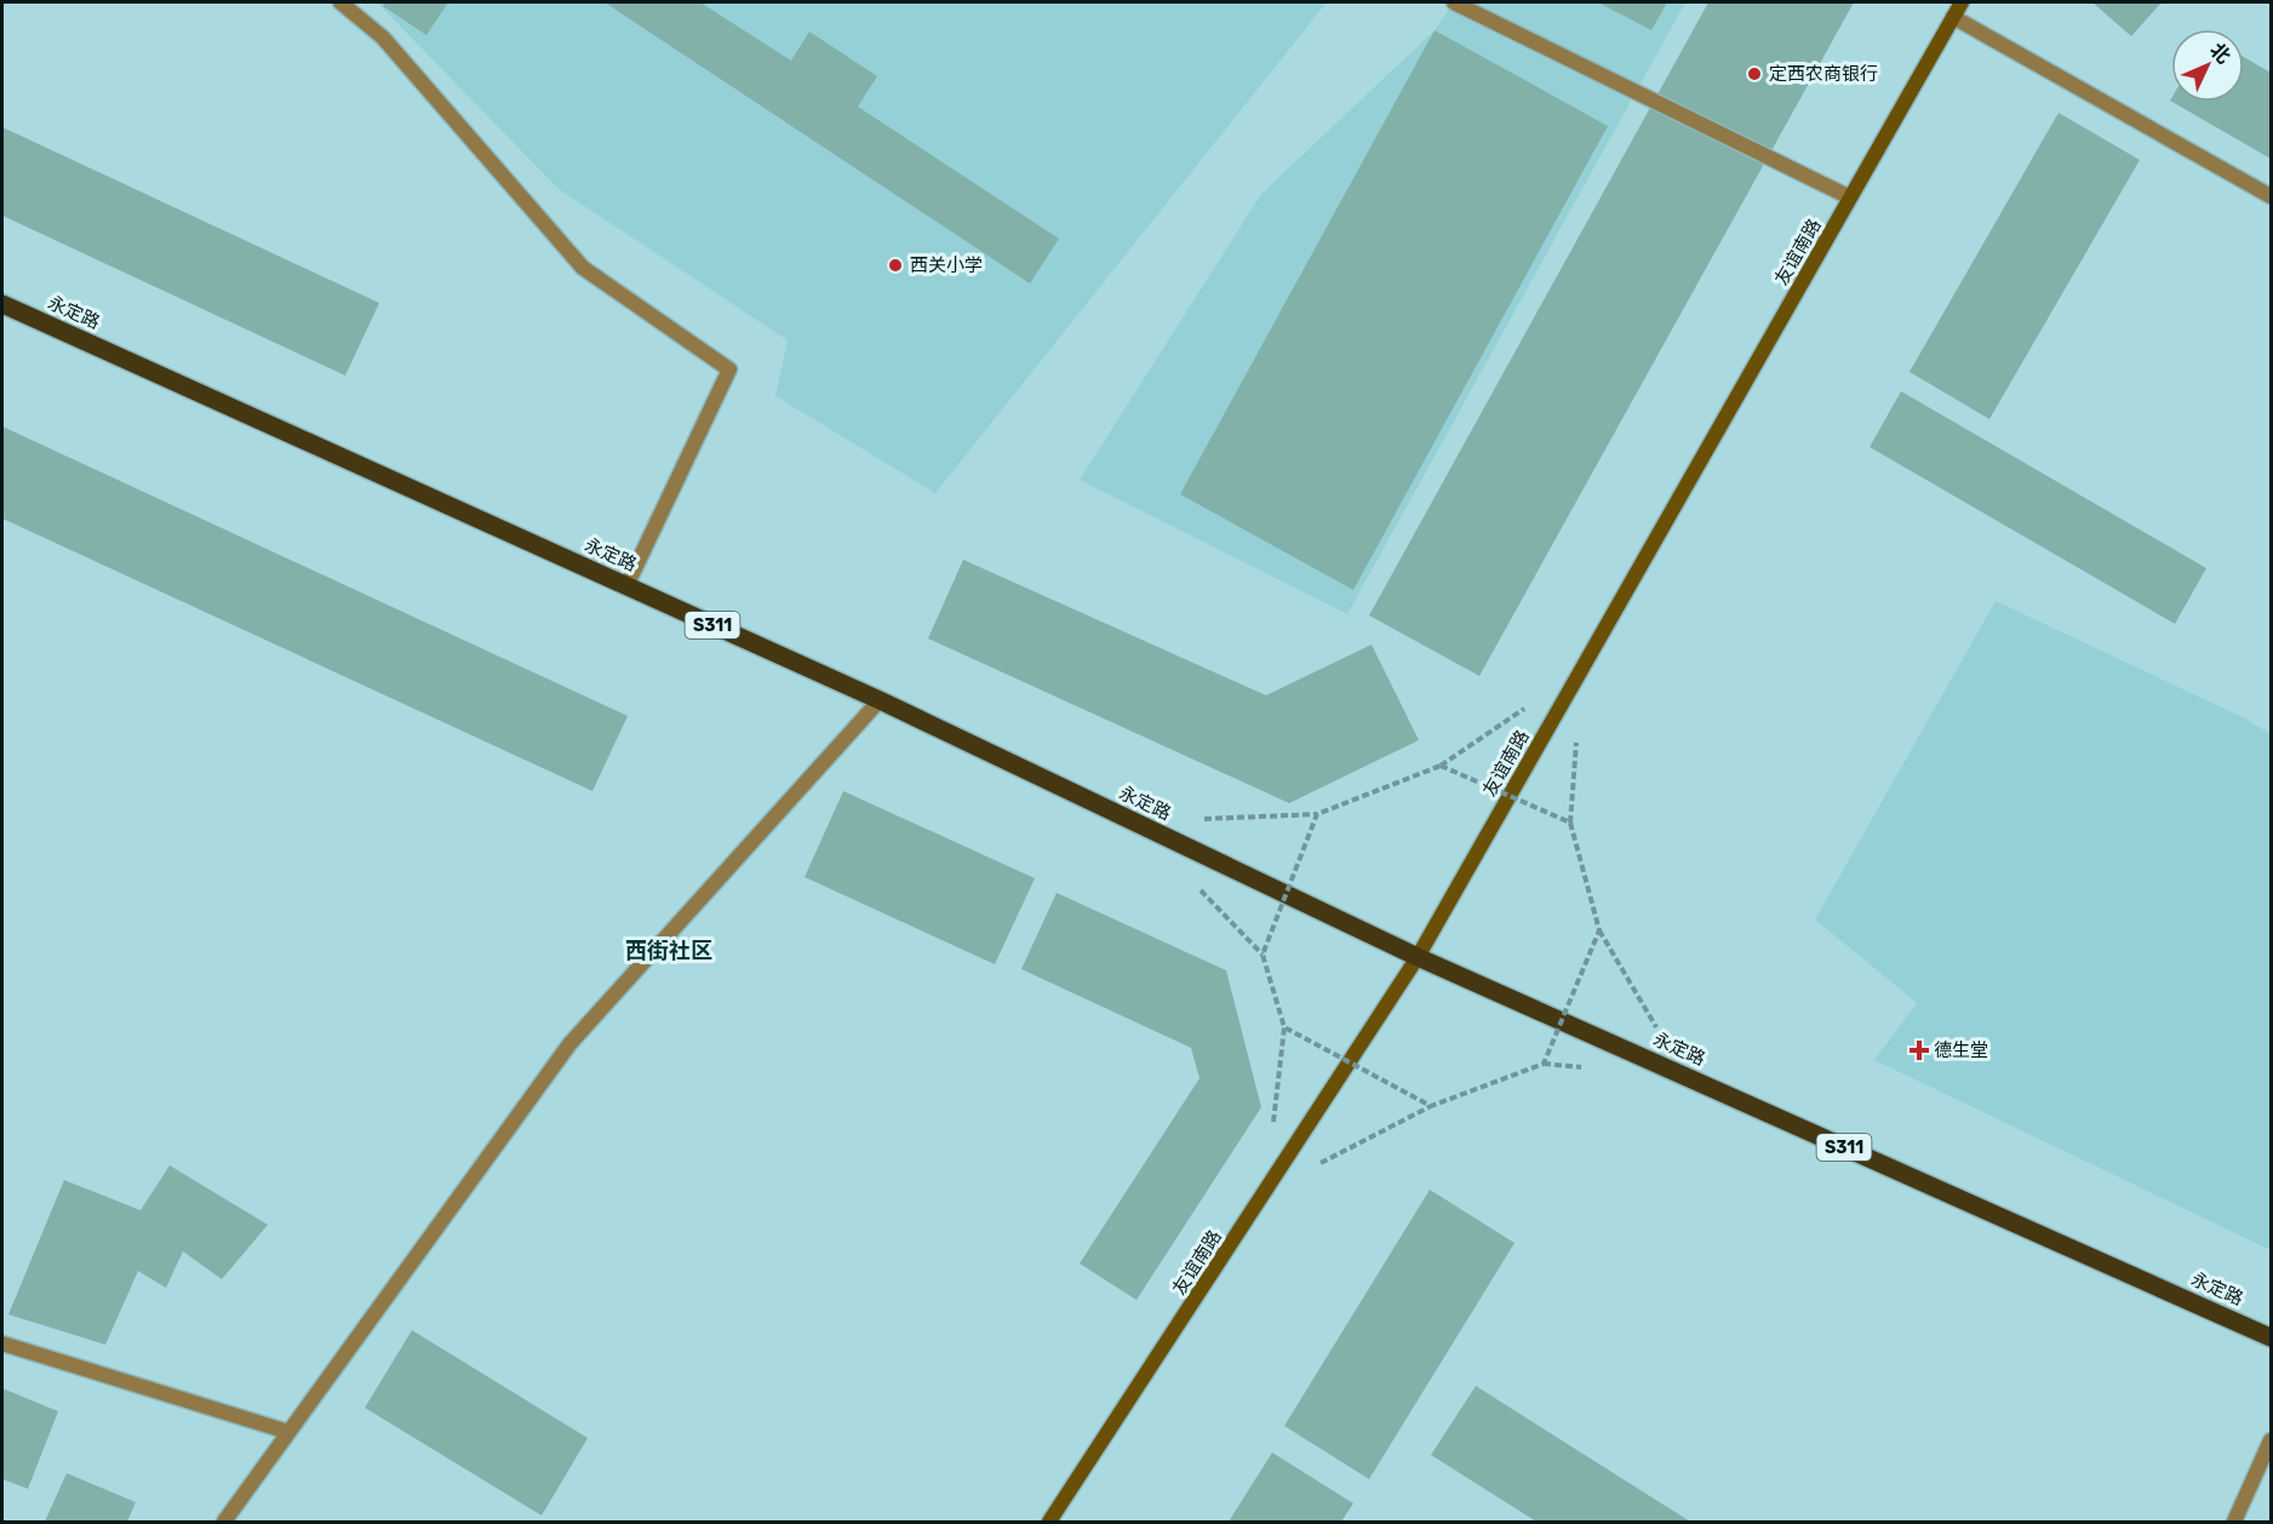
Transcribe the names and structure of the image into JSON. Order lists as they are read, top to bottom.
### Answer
{
  "streets": {
    "main road": ["友谊南路", "永定路", "S311"]
  },
  "crossings": [
    ["友谊南路", "永定路"]
  ],
  "districts": ["西街社区"],
  "places": {
    "other": ["定西农商银行", "西关小学"],
    "health": ["德生堂"]
  },
  "north": "top right"
}
